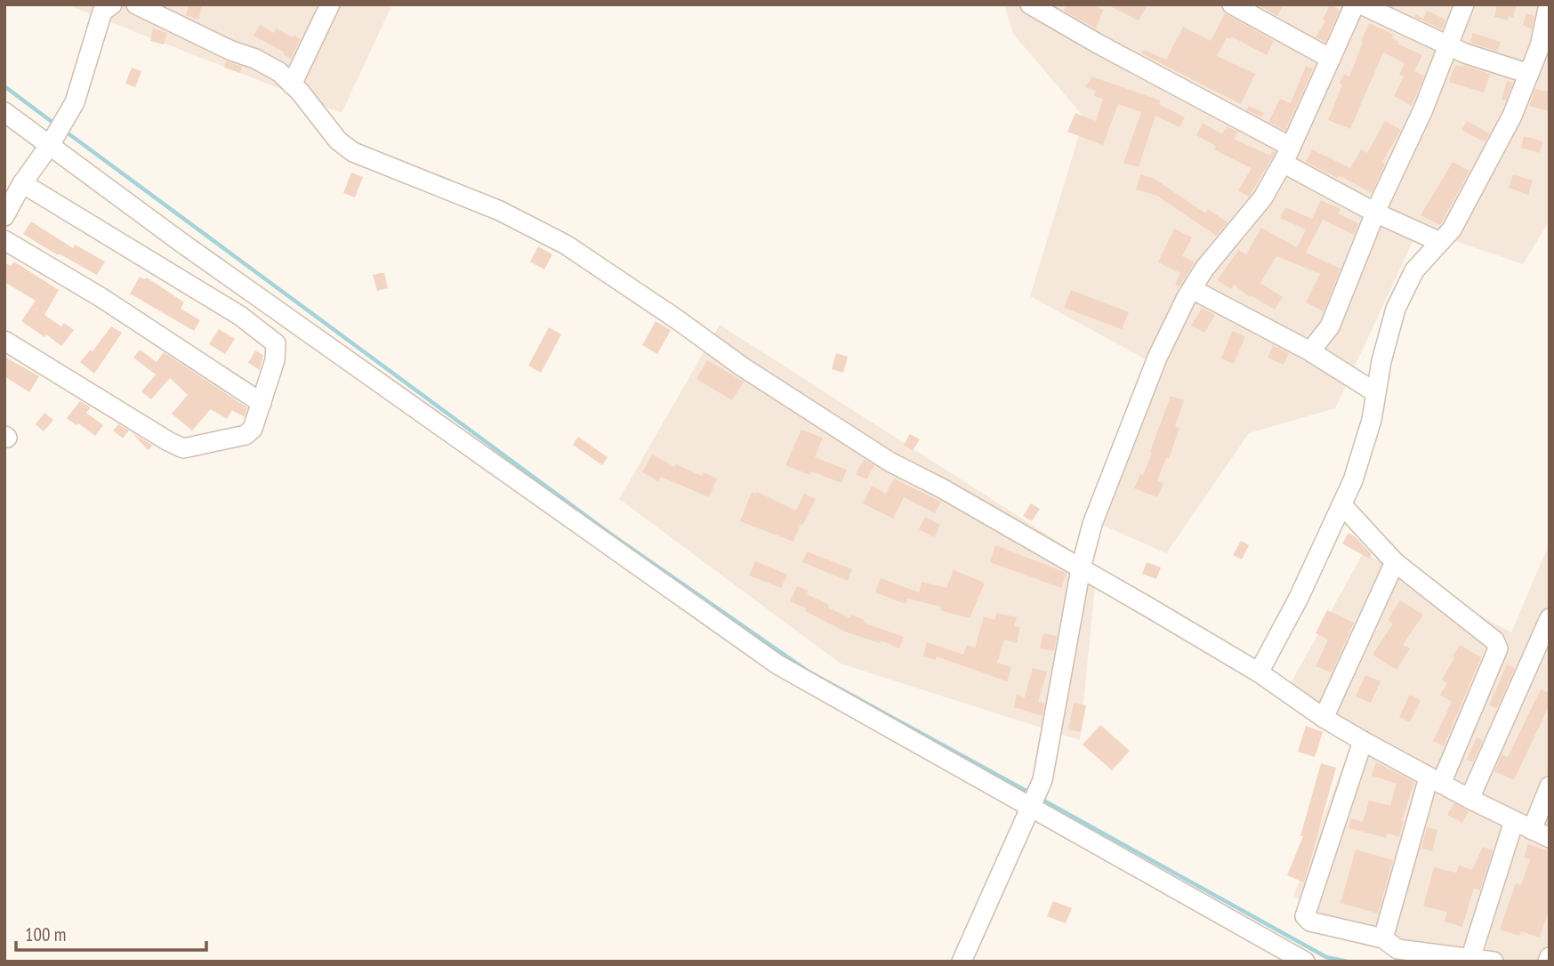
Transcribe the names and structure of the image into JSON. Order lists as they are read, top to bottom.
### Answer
{
  "scale_bar": "100 m"
}
